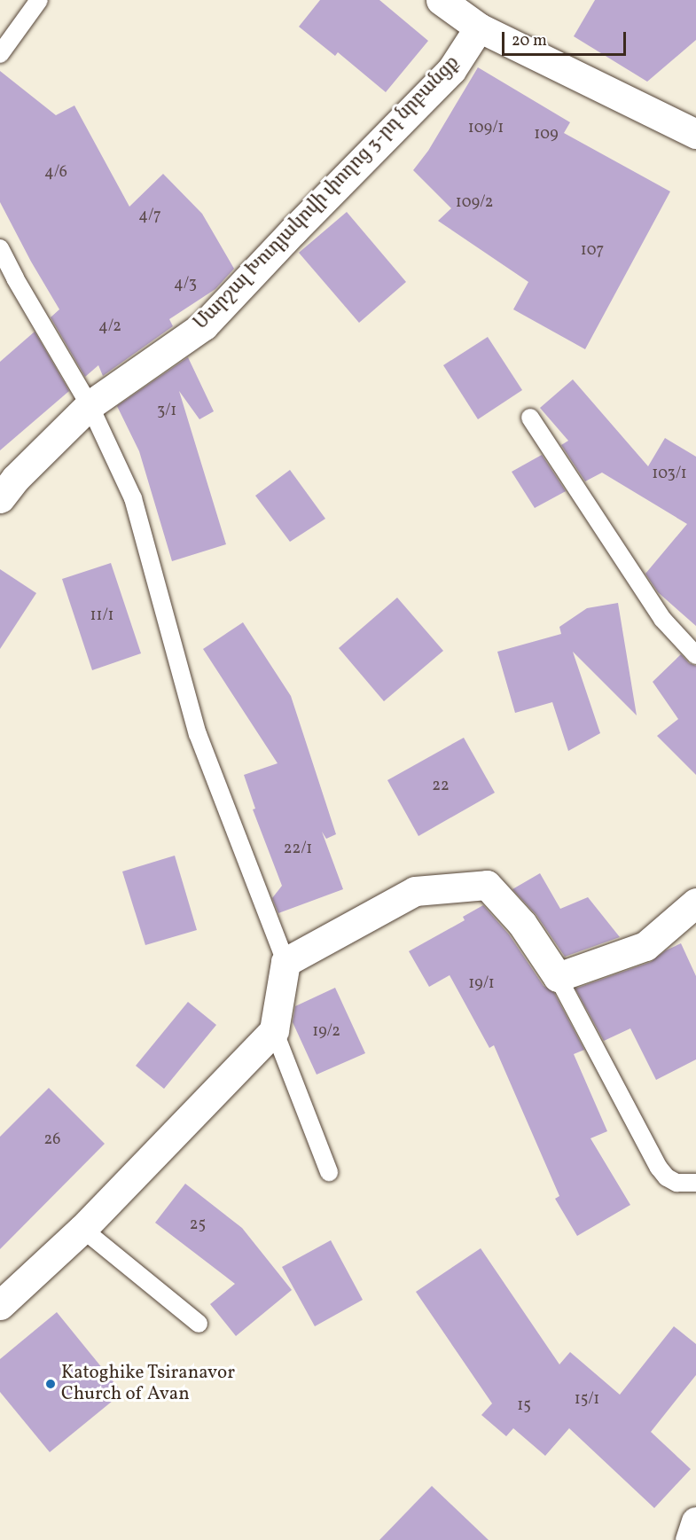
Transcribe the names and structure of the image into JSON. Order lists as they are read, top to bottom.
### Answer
{
  "streets": {
    "street": ["Մարշալ Խուդյակովի փողոց 3-րդ նրբանցք"]
  },
  "places": ["Katoghike Tsiranavor Church of Avan"],
  "house_numbers": [
    "109/1",
    "109",
    "4/6",
    "109/2",
    "4/7",
    "107",
    "4/3",
    "4/2",
    "3/1",
    "103/1",
    "11/1",
    "22",
    "22/1",
    "19/1",
    "19/2",
    "26",
    "25",
    "15/1",
    "15"
  ],
  "scale_bar": "20 m"
}
